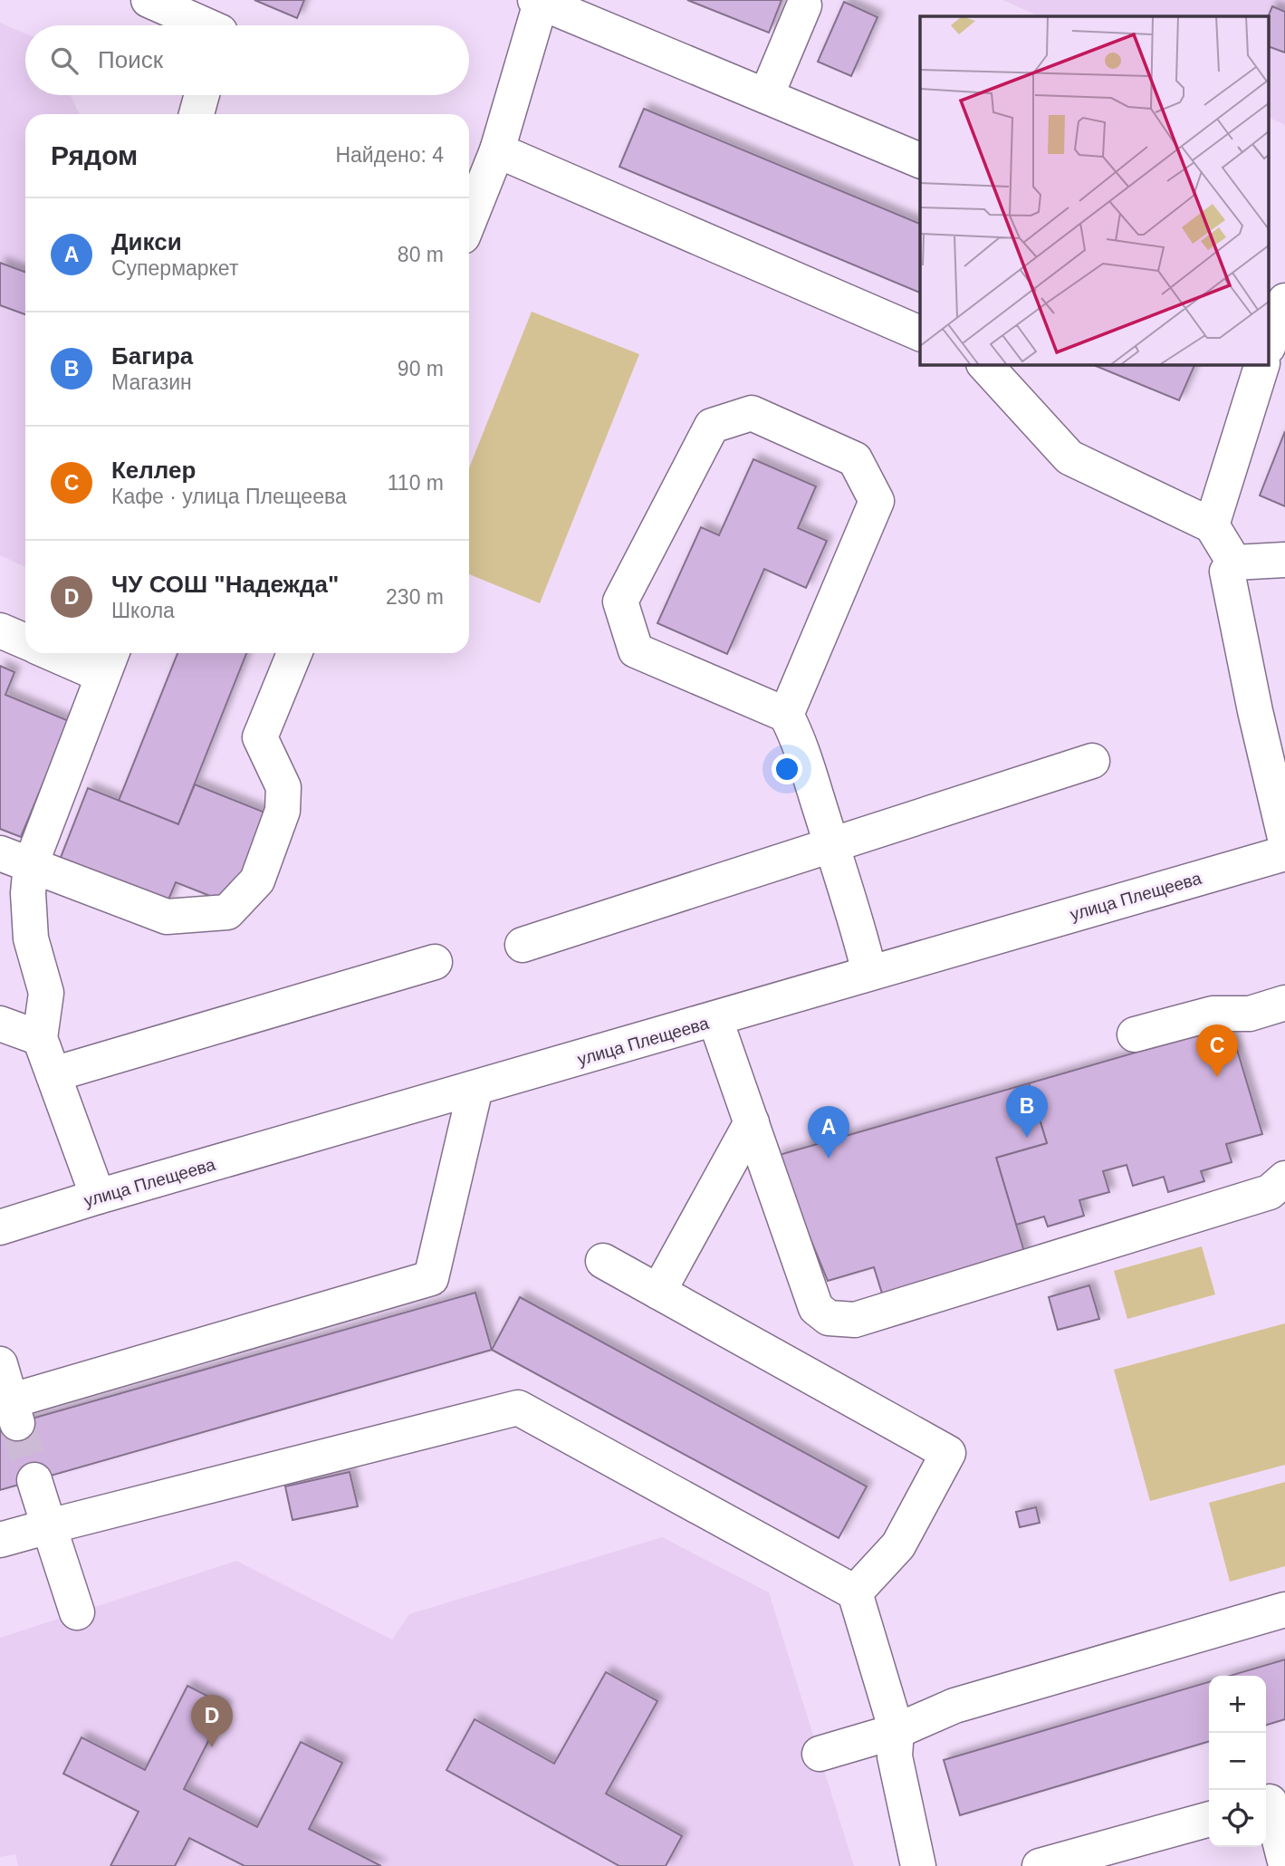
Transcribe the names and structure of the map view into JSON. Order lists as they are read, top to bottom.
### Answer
{
  "streets": {
    "main road": ["улица Плещеева"]
  },
  "page": {
    "search": "Поиск",
    "heading": ["Рядом", "Найдено: 4"],
    "list": [
      {
        "mark": "A",
        "name": "Дикси",
        "note": "Супермаркет",
        "value": "80 m"
      },
      {
        "mark": "B",
        "name": "Багира",
        "note": "Магазин",
        "value": "90 m"
      },
      {
        "mark": "C",
        "name": "Келлер",
        "note": "Кафе · улица Плещеева",
        "value": "110 m"
      },
      {
        "mark": "D",
        "name": "ЧУ СОШ \"Надежда\"",
        "note": "Школа",
        "value": "230 m"
      }
    ],
    "pins": [
      "C",
      "B",
      "A",
      "D"
    ],
    "map_buttons": ["+", "−"]
  }
}
